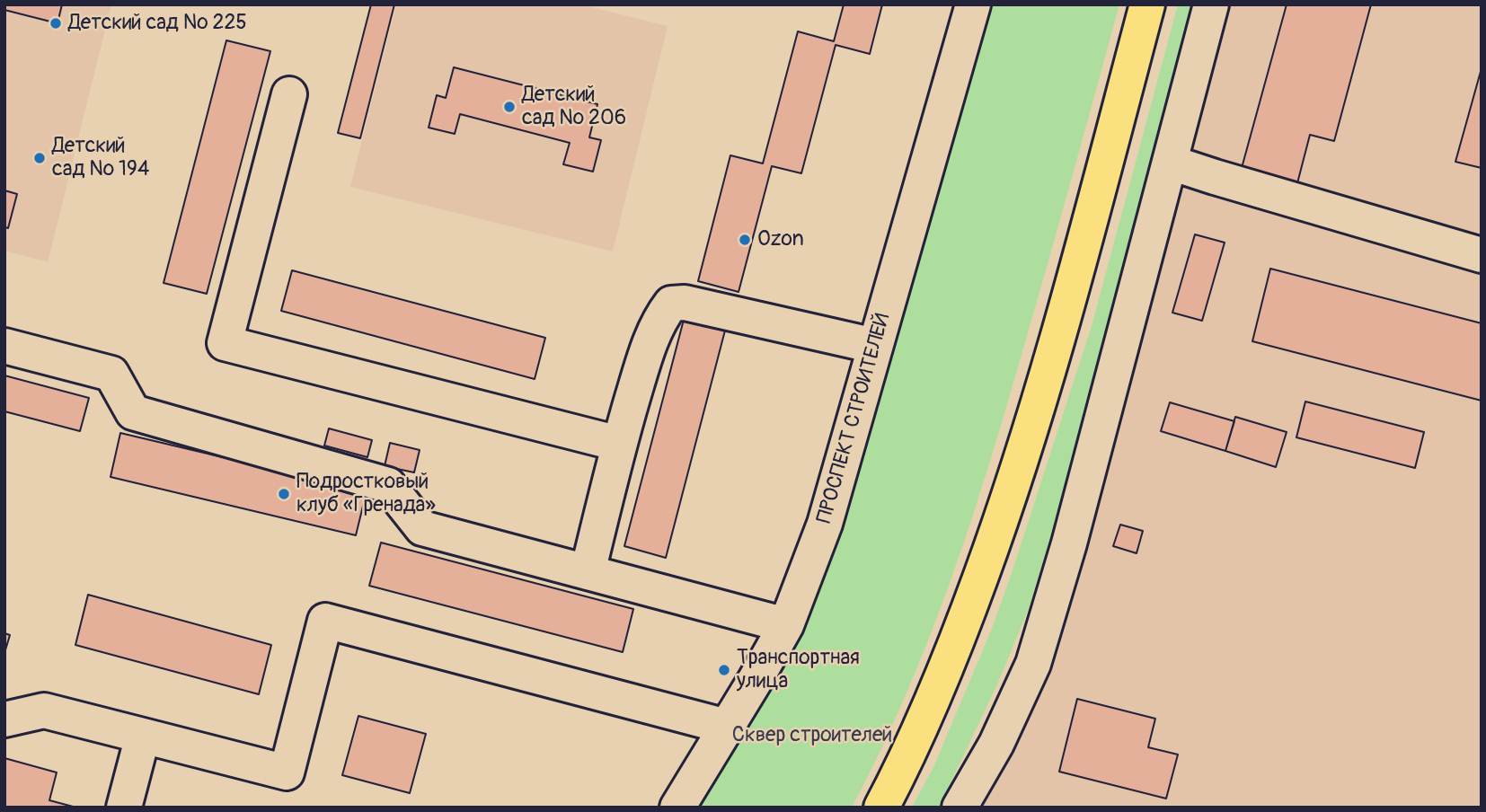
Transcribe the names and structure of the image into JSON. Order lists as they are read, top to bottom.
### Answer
{
  "streets": {
    "street": ["ПРОСПЕКТ СТРОИТЕЛЕЙ"]
  },
  "parks": ["Cквер cтроителей"],
  "places": [
    "Детский сад № 225",
    "Детский сад № 206",
    "Детский сад № 194",
    "Ozon",
    "Подростковый клуб «Гренада»",
    "Транспортная улица"
  ]
}
